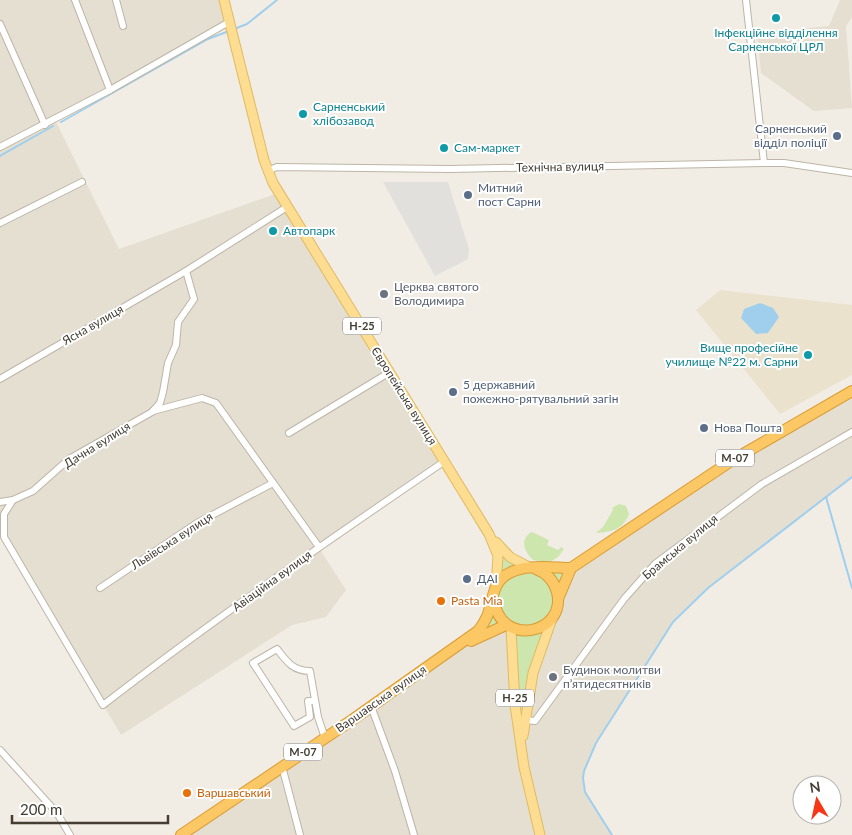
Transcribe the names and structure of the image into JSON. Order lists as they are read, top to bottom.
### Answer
{
  "streets": {
    "highway": ["Н-25", "М-07", "Варшавська вулиця"],
    "main road": ["Європейська вулиця"],
    "street": [
      "Технічна вулиця",
      "Ясна вулиця",
      "Дачна вулиця",
      "Львівська вулиця",
      "Брамська вулиця",
      "Авіаційна вулиця"
    ]
  },
  "crossings": [
    ["Технічна вулиця", "Європейська вулиця"],
    ["Н-25", "Європейська вулиця"],
    ["Н-25", "М-07"],
    ["Н-25", "Брамська вулиця"],
    ["Європейська вулиця", "М-07"],
    ["Європейська вулиця", "Авіаційна вулиця"],
    ["Дачна вулиця", "Львівська вулиця"],
    ["Дачна вулиця", "Авіаційна вулиця"],
    ["М-07", "Варшавська вулиця"]
  ],
  "places": [
    "Інфекційне відділення Сарненської ЦРЛ",
    "Сарненський хлібозавод",
    "Сарненський відділ поліції",
    "Сам-маркет",
    "Митний пост Сарни",
    "Автопарк",
    "Церква святого Володимира",
    "Вище професійне училище №22 м. Сарни",
    "5 державний пожежно-рятувальний загін",
    "Нова Пошта",
    "ДАІ",
    "Pasta Mia",
    "Будинок молитви п’ятидесятників",
    "Варшавський"
  ],
  "scale_bar": "200 m",
  "north": "top"
}
